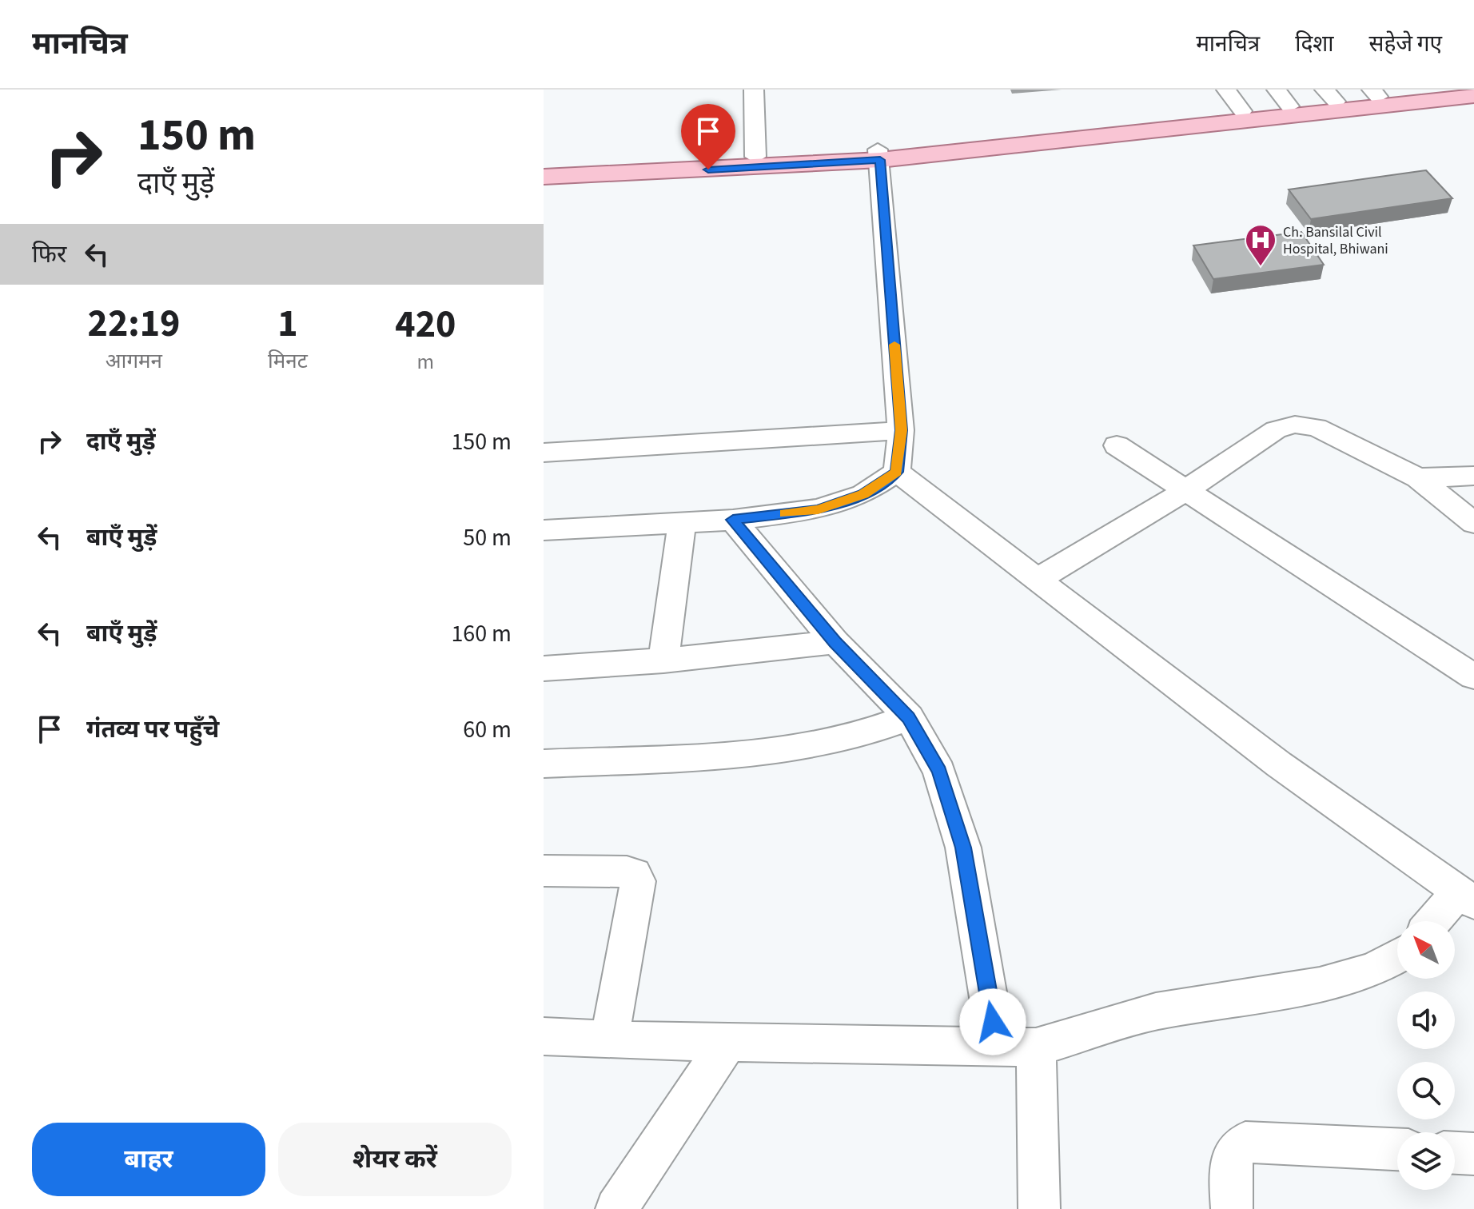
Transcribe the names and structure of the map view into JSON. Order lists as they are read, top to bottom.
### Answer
{
  "places": {
    "hospital": ["Ch. Bansilal Civil Hospital, Bhiwani"]
  },
  "north": "top left",
  "page": {
    "header": "मानचित्र",
    "nav": ["मानचित्र", "दिशा", "सहेजे गए"],
    "turn": ["150 m", "दाएँ मुड़ें"],
    "then": "फिर",
    "eta": [
      "22:19",
      "आगमन",
      "1",
      "मिनट",
      "420",
      "m"
    ],
    "list": [
      {
        "name": "दाएँ मुड़ें",
        "value": "150 m"
      },
      {
        "name": "बाएँ मुड़ें",
        "value": "50 m"
      },
      {
        "name": "बाएँ मुड़ें",
        "value": "160 m"
      },
      {
        "name": "गंतव्य पर पहुँचे",
        "value": "60 m"
      }
    ],
    "buttons": ["बाहर", "शेयर करें"]
  }
}
